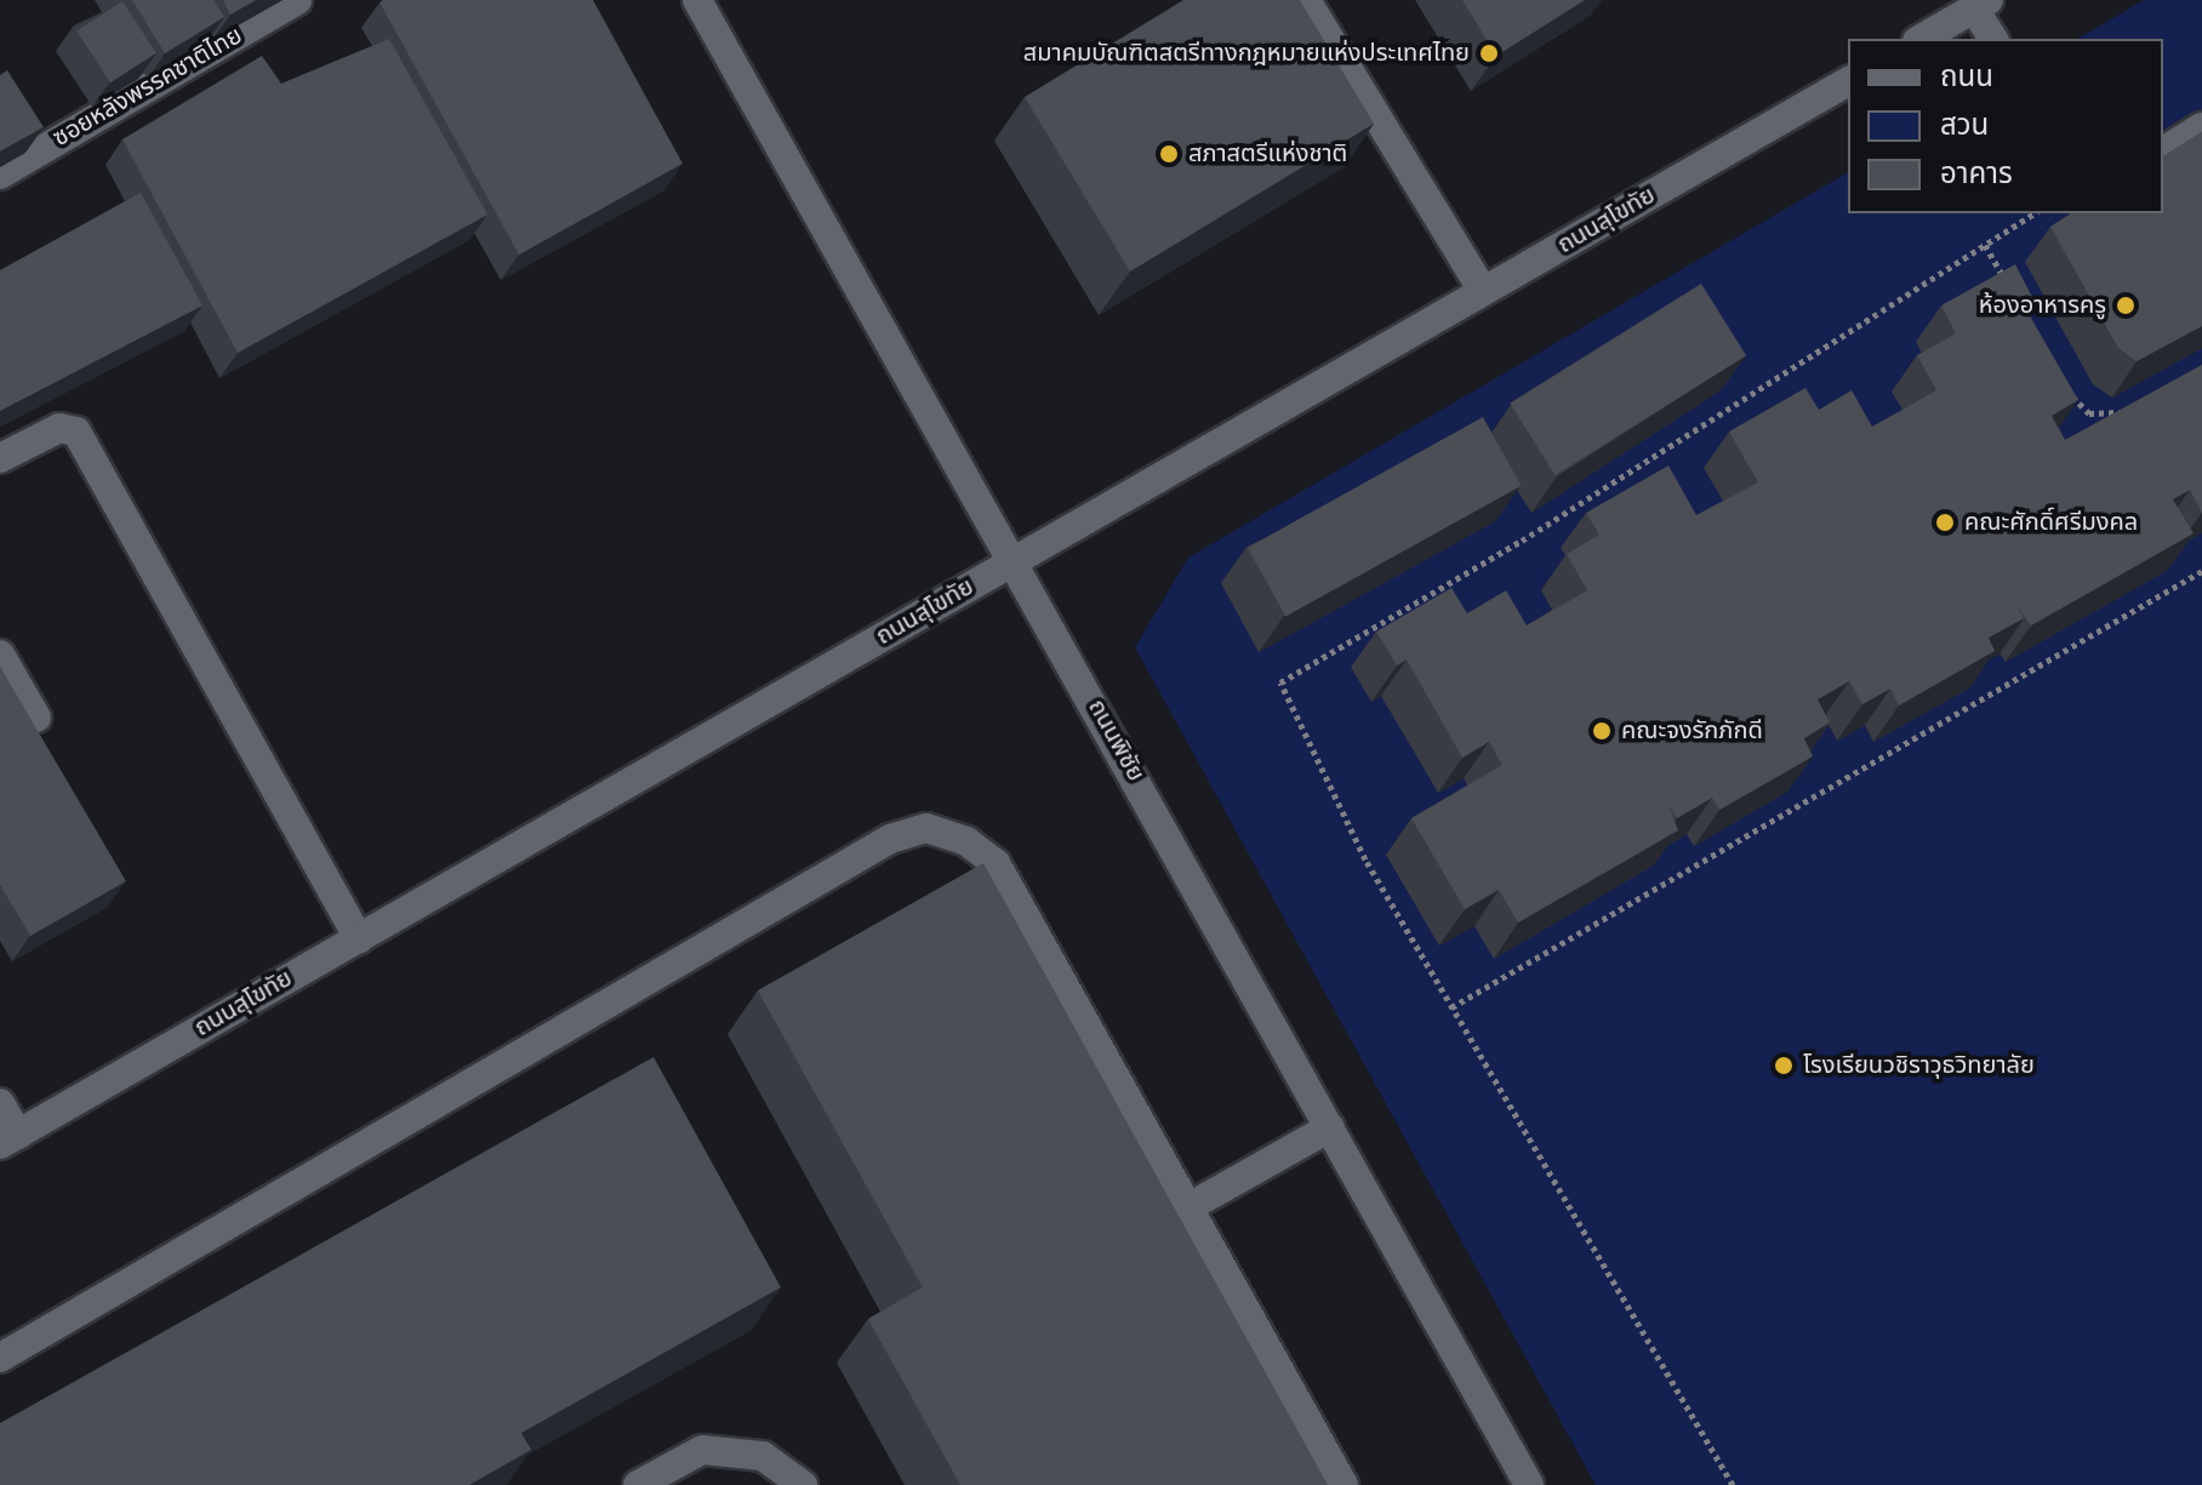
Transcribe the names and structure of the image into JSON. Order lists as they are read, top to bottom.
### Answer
{
  "streets": {
    "street": ["ซอยหลังพรรคชาติไทย", "ถนนสุโขทัย", "ถนนพิชัย"]
  },
  "crossings": [
    ["ถนนสุโขทัย", "ถนนพิชัย"]
  ],
  "places": [
    "สมาคมบัณฑิตสตรีทางกฎหมายแห่งประเทศไทย",
    "สภาสตรีแห่งชาติ",
    "ห้องอาหารครู",
    "คณะศักดิ์ศรีมงคล",
    "คณะจงรักภักดี",
    "โรงเรียนวชิราวุธวิทยาลัย"
  ],
  "legend": ["ถนน", "สวน", "อาคาร"]
}
